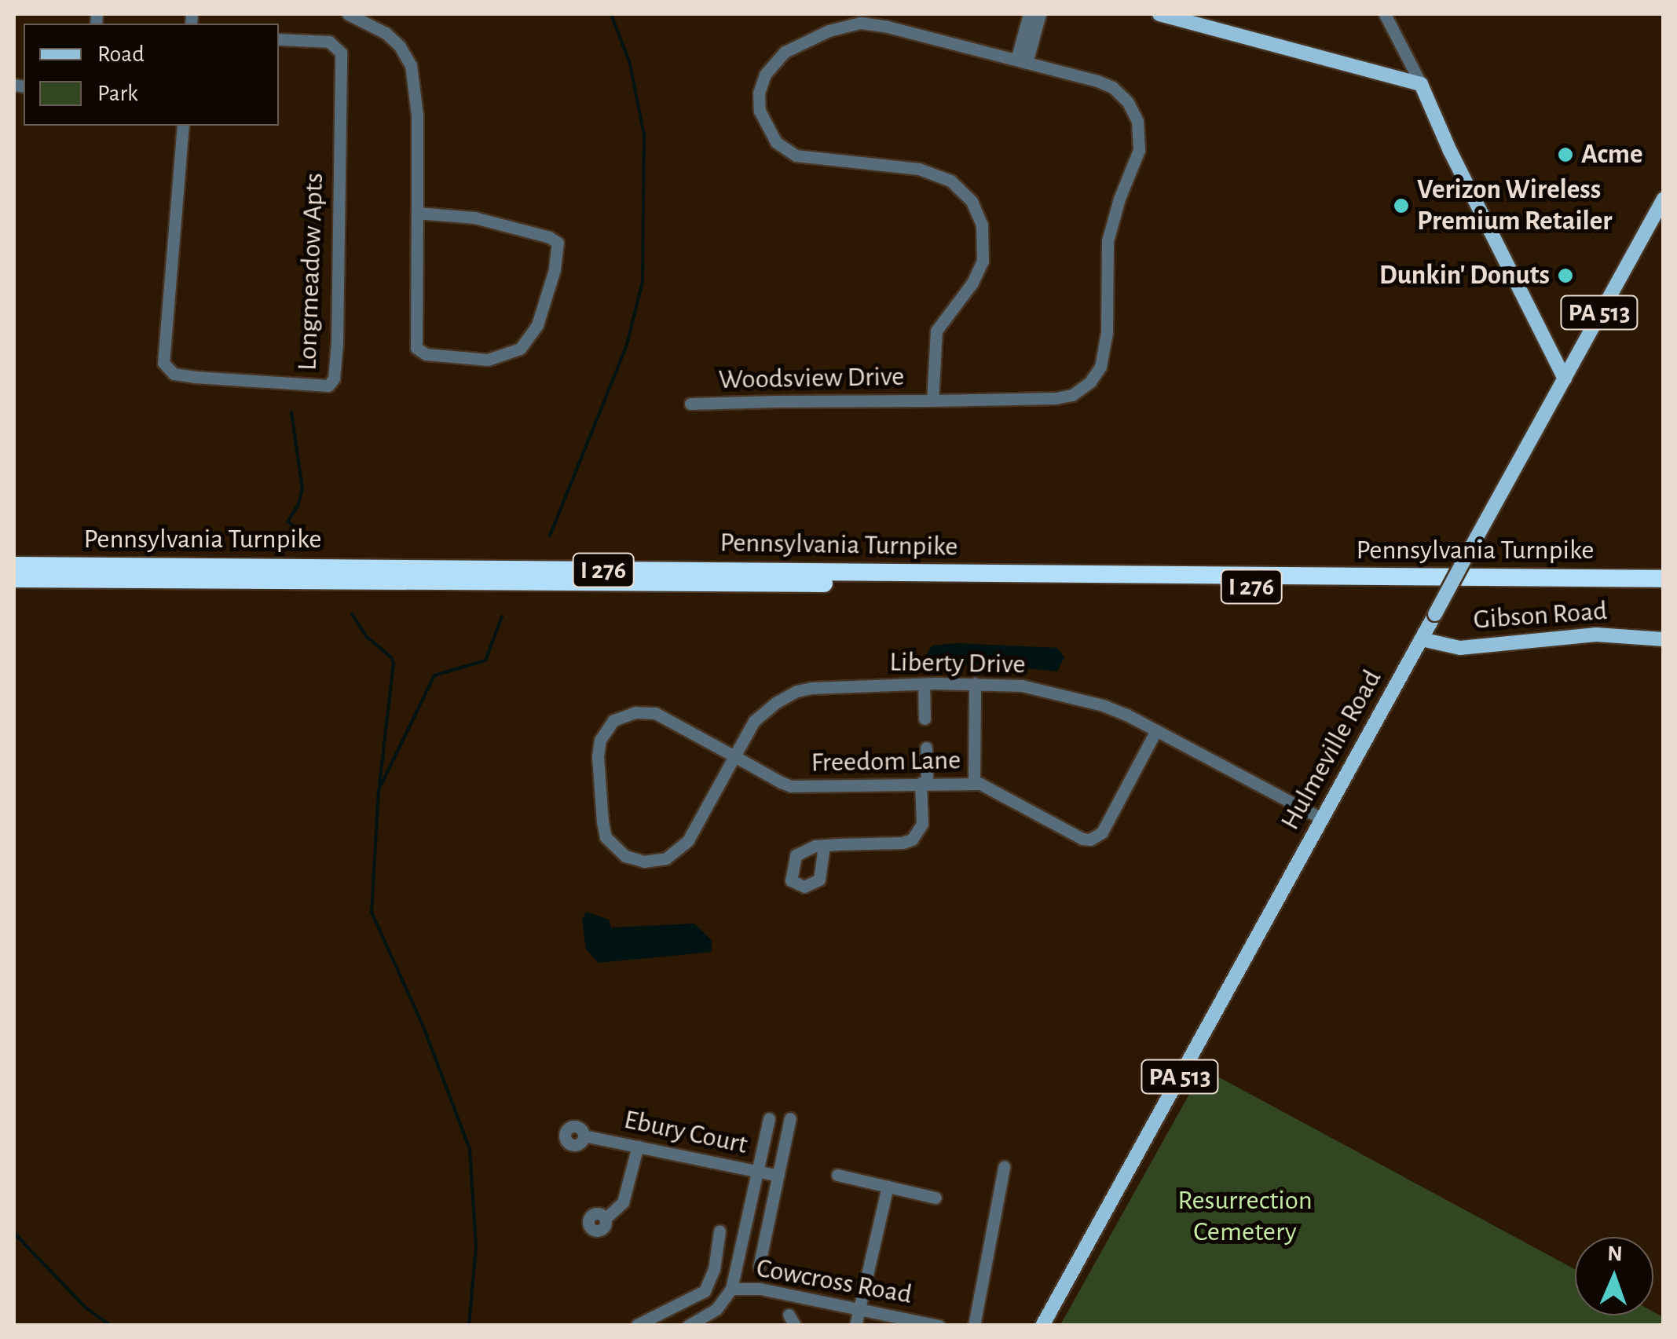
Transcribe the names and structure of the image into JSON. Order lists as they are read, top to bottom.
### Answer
{
  "streets": {
    "highway": ["Pennsylvania Turnpike", "I 276"],
    "main road": ["PA 513", "Gibson Road", "Hulmeville Road"],
    "street": [
      "Longmeadow Apts",
      "Woodsview Drive",
      "Liberty Drive",
      "Freedom Lane",
      "Ebury Court",
      "Cowcross Road"
    ]
  },
  "crossings": [
    ["Gibson Road", "Hulmeville Road"],
    ["Liberty Drive", "Hulmeville Road"],
    ["Liberty Drive", "Freedom Lane"]
  ],
  "parks": ["Resurrection Cemetery"],
  "places": ["Acme", "Verizon Wireless Premium Retailer", "Dunkin' Donuts"],
  "legend": ["Road", "Park"],
  "north": "top"
}
